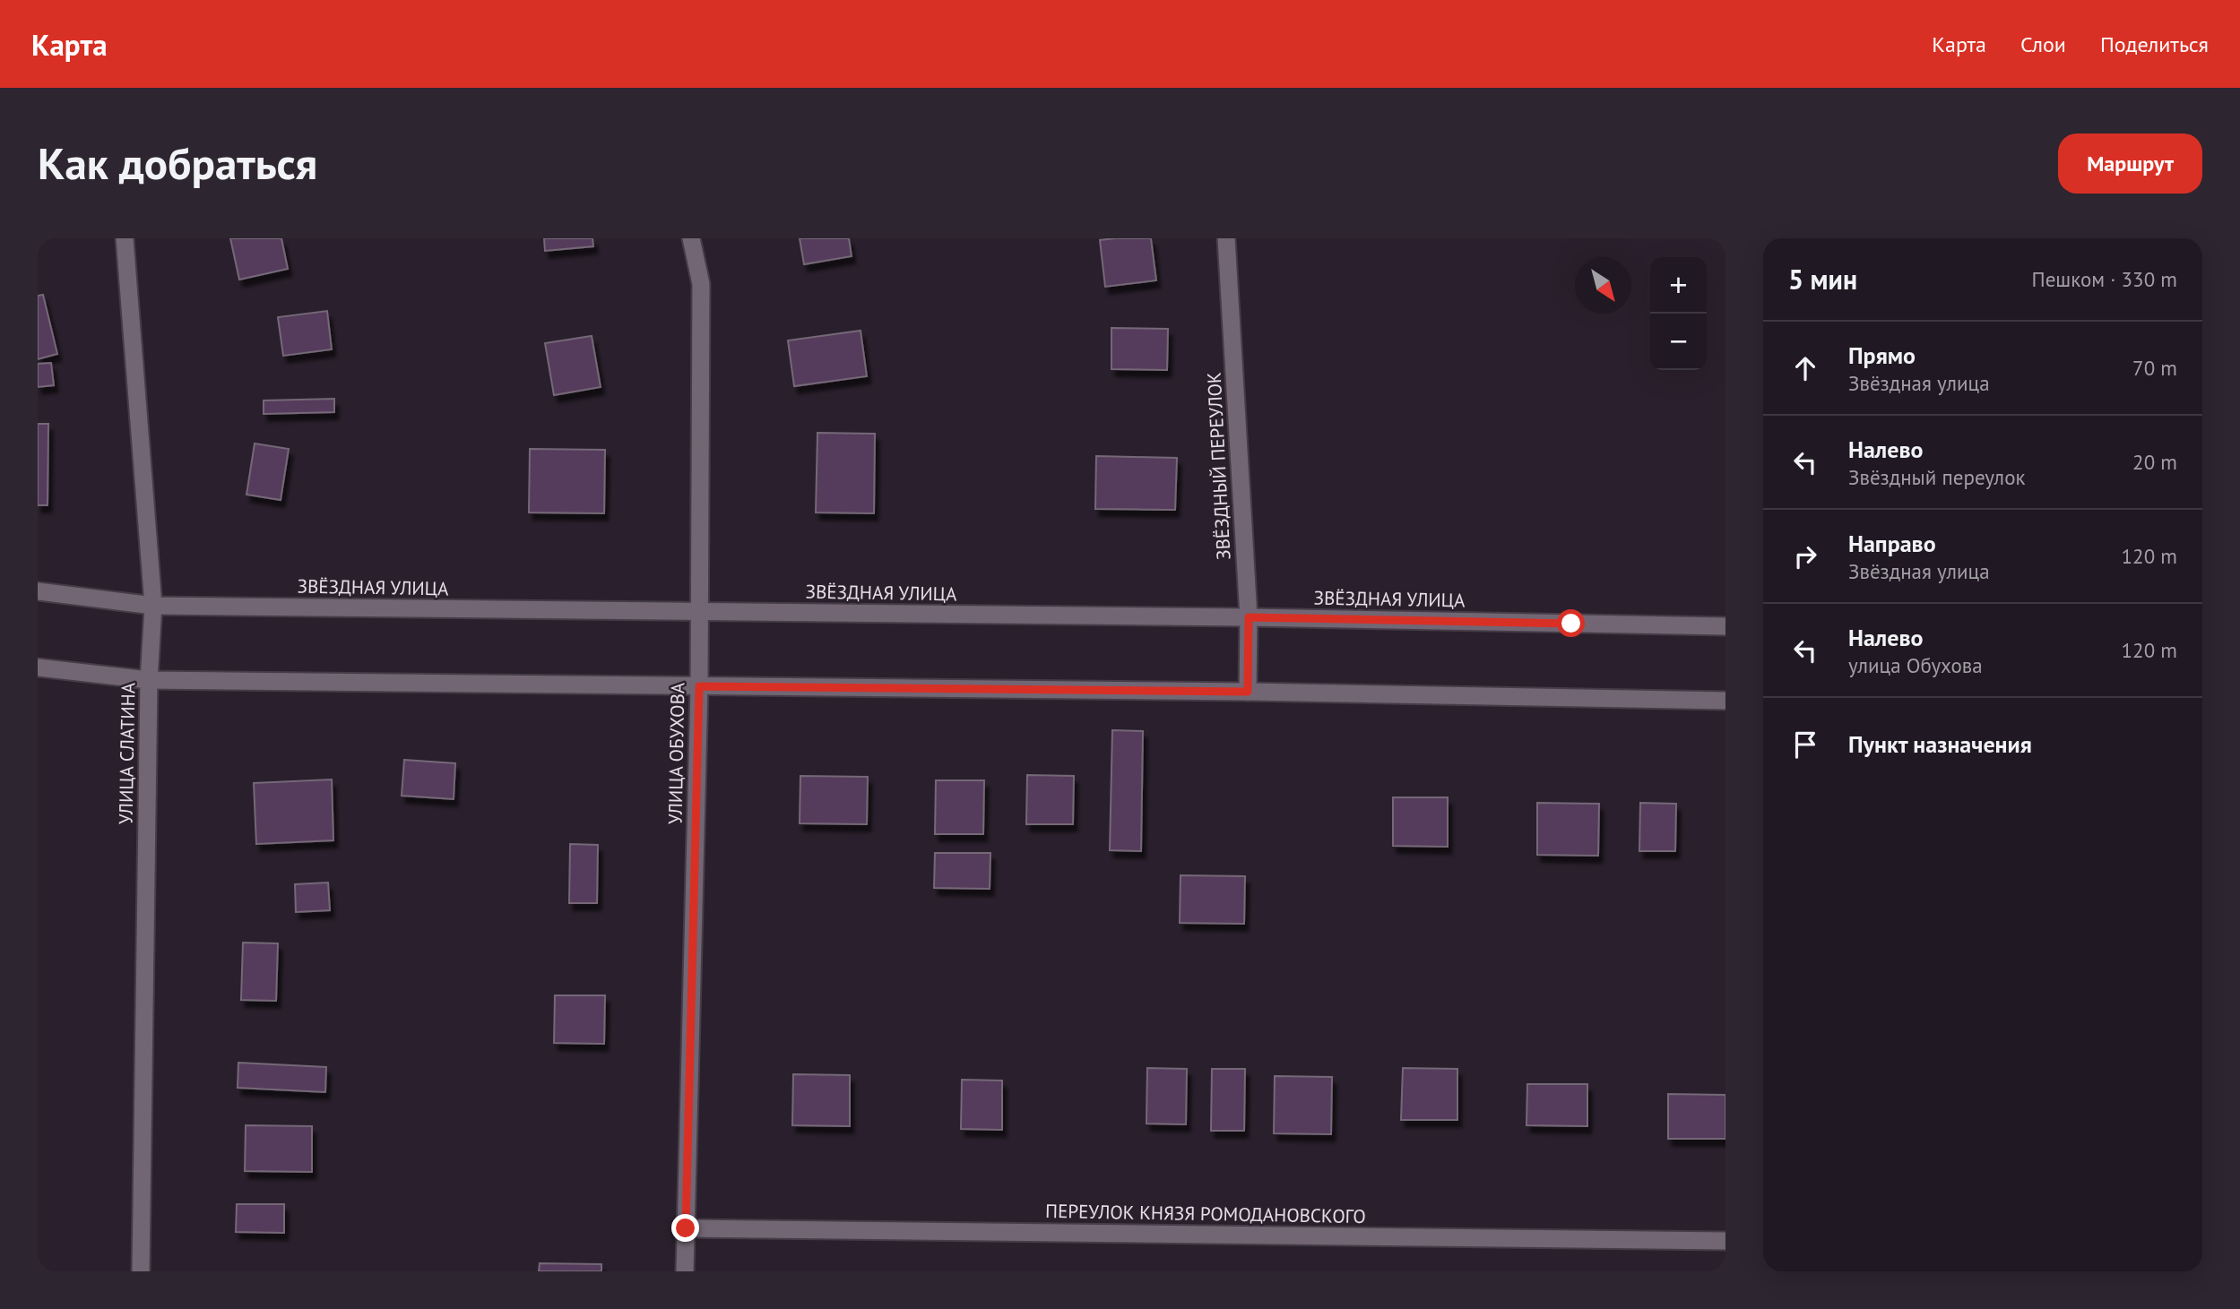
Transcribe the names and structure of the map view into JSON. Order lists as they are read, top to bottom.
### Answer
{
  "streets": {
    "street": [
      "ЗВЁЗДНЫЙ ПЕРЕУЛОК",
      "ЗВЁЗДНАЯ УЛИЦА",
      "УЛИЦА СЛАТИНА",
      "УЛИЦА ОБУХОВА",
      "ПЕРЕУЛОК КНЯЗЯ РОМОДАНОВСКОГО"
    ]
  },
  "crossings": [
    ["ЗВЁЗДНЫЙ ПЕРЕУЛОК", "ЗВЁЗДНАЯ УЛИЦА"],
    ["ЗВЁЗДНАЯ УЛИЦА", "УЛИЦА СЛАТИНА"],
    ["ЗВЁЗДНАЯ УЛИЦА", "УЛИЦА ОБУХОВА"],
    ["УЛИЦА ОБУХОВА", "ПЕРЕУЛОК КНЯЗЯ РОМОДАНОВСКОГО"]
  ],
  "north": "bottom right",
  "page": {
    "header": "Карта",
    "nav": ["Карта", "Слои", "Поделиться"],
    "buttons": "Маршрут",
    "title": "Как добраться",
    "heading": ["5 мин", "Пешком · 330 m"],
    "map_buttons": ["+", "−"],
    "list": [
      ["Прямо", "Звёздная улица", "70 m"],
      ["Налево", "Звёздный переулок", "20 m"],
      ["Направо", "Звёздная улица", "120 m"],
      ["Налево", "улица Обухова", "120 m"],
      "Пункт назначения"
    ]
  }
}
